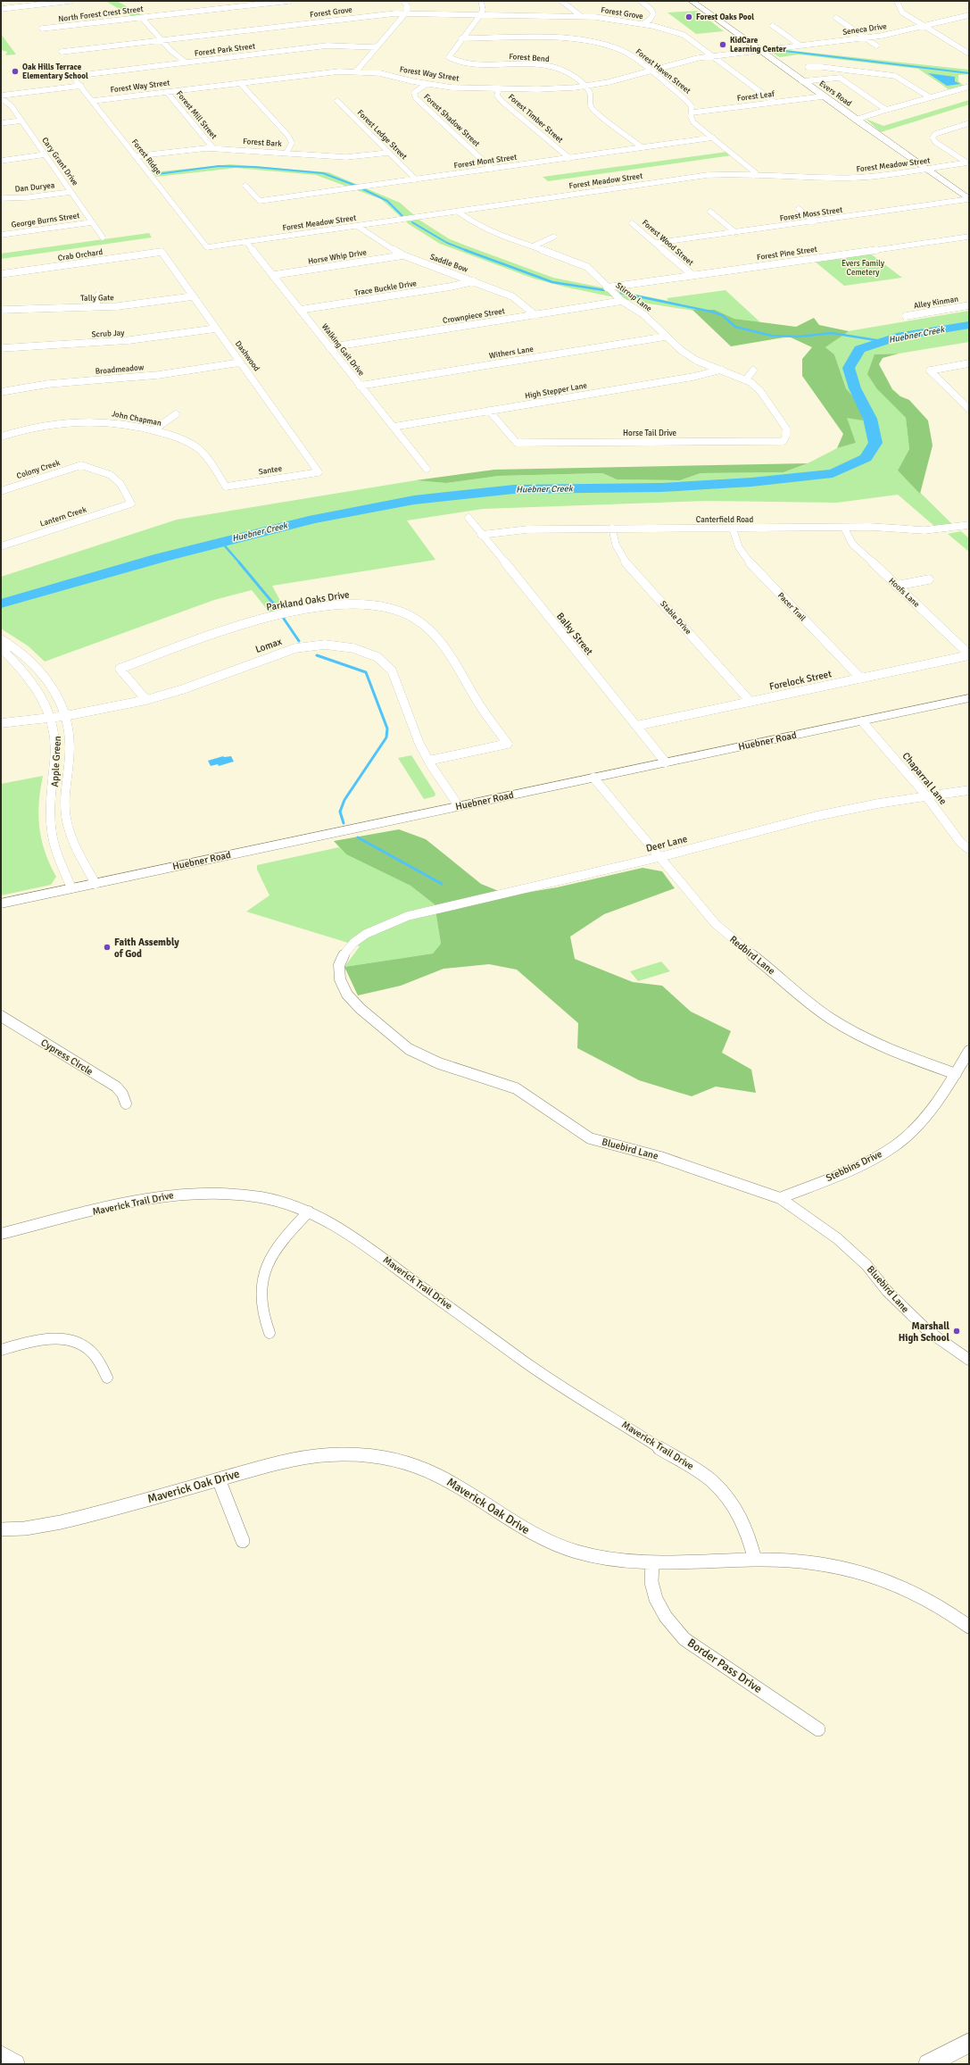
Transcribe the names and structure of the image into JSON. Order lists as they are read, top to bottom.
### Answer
{
  "streets": {
    "main road": ["Evers Road", "Huebner Road"],
    "street": [
      "Forest Grove",
      "North Forest Crest Street",
      "Seneca Drive",
      "Forest Park Street",
      "Forest Bend",
      "Forest Haven Street",
      "Forest Way Street",
      "Forest Leaf",
      "Forest Mill Street",
      "Forest Timber Street",
      "Forest Shadow Street",
      "Forest Ledge Street",
      "Forest Bark",
      "Forest Ridge",
      "Cary Grant Drive",
      "Forest Mont Street",
      "Forest Meadow Street",
      "Dan Duryea",
      "Forest Moss Street",
      "George Burns Street",
      "Forest Wood Street",
      "Forest Pine Street",
      "Crab Orchard",
      "Horse Whip Drive",
      "Saddle Bow",
      "Trace Buckle Drive",
      "Stirrup Lane",
      "Tally Gate",
      "Alley Kinman",
      "Crownpiece Street",
      "Scrub Jay",
      "Walking Gait Drive",
      "Withers Lane",
      "Dashwood",
      "Broadmeadow",
      "High Stepper Lane",
      "John Chapman",
      "Horse Tail Drive",
      "Colony Creek",
      "Santee",
      "Lantern Creek",
      "Canterfield Road",
      "Hoofs Lane",
      "Parkland Oaks Drive",
      "Pacer Trail",
      "Stable Drive",
      "Balky Street",
      "Lomax",
      "Forelock Street",
      "Apple Green",
      "Chaparral Lane",
      "Deer Lane",
      "Redbird Lane",
      "Cypress Circle",
      "Bluebird Lane",
      "Stebbins Drive",
      "Maverick Trail Drive",
      "Maverick Oak Drive",
      "Border Pass Drive"
    ]
  },
  "crossings": [
    ["Forest Grove", "Forest Bend"],
    ["Forest Grove", "Forest Way Street"],
    ["Forest Grove", "Forest Leaf"],
    ["Seneca Drive", "Forest Way Street"],
    ["Seneca Drive", "Evers Road"],
    ["Forest Park Street", "Forest Ridge"],
    ["Forest Bend", "Forest Haven Street"],
    ["Forest Bend", "Forest Way Street"],
    ["Forest Bend", "Forest Mont Street"],
    ["Forest Haven Street", "Forest Way Street"],
    ["Forest Haven Street", "Forest Leaf"],
    ["Forest Haven Street", "Forest Mont Street"],
    ["Forest Haven Street", "Forest Meadow Street"],
    ["Forest Way Street", "Evers Road"],
    ["Forest Way Street", "Forest Mill Street"],
    ["Forest Way Street", "Forest Timber Street"],
    ["Forest Way Street", "Forest Shadow Street"],
    ["Forest Way Street", "Forest Ridge"],
    ["Evers Road", "Forest Leaf"],
    ["Evers Road", "Forest Meadow Street"],
    ["Evers Road", "Forest Moss Street"],
    ["Forest Mill Street", "Forest Bark"],
    ["Forest Timber Street", "Forest Mont Street"],
    ["Forest Shadow Street", "Forest Mont Street"],
    ["Forest Ledge Street", "Forest Bark"],
    ["Forest Ledge Street", "Forest Mont Street"],
    ["Forest Bark", "Forest Ridge"],
    ["Forest Ridge", "Forest Meadow Street"],
    ["Cary Grant Drive", "Dan Duryea"],
    ["Cary Grant Drive", "George Burns Street"],
    ["Forest Meadow Street", "Saddle Bow"],
    ["Forest Meadow Street", "Stirrup Lane"],
    ["Forest Meadow Street", "Walking Gait Drive"],
    ["Forest Moss Street", "Forest Wood Street"],
    ["Forest Wood Street", "Forest Pine Street"],
    ["Forest Pine Street", "Stirrup Lane"],
    ["Crab Orchard", "Dashwood"],
    ["Horse Whip Drive", "Saddle Bow"],
    ["Horse Whip Drive", "Walking Gait Drive"],
    ["Saddle Bow", "Trace Buckle Drive"],
    ["Saddle Bow", "Crownpiece Street"],
    ["Trace Buckle Drive", "Walking Gait Drive"],
    ["Stirrup Lane", "Crownpiece Street"],
    ["Stirrup Lane", "Withers Lane"],
    ["Stirrup Lane", "High Stepper Lane"],
    ["Stirrup Lane", "Horse Tail Drive"],
    ["Tally Gate", "Dashwood"],
    ["Crownpiece Street", "Walking Gait Drive"],
    ["Scrub Jay", "Dashwood"],
    ["Walking Gait Drive", "Withers Lane"],
    ["Walking Gait Drive", "High Stepper Lane"],
    ["Dashwood", "Broadmeadow"],
    ["Dashwood", "Santee"],
    ["High Stepper Lane", "Horse Tail Drive"],
    ["John Chapman", "Santee"],
    ["Colony Creek", "Lantern Creek"],
    ["Canterfield Road", "Hoofs Lane"],
    ["Canterfield Road", "Pacer Trail"],
    ["Canterfield Road", "Stable Drive"],
    ["Canterfield Road", "Balky Street"],
    ["Hoofs Lane", "Forelock Street"],
    ["Parkland Oaks Drive", "Lomax"],
    ["Pacer Trail", "Forelock Street"],
    ["Stable Drive", "Forelock Street"],
    ["Balky Street", "Forelock Street"],
    ["Balky Street", "Huebner Road"],
    ["Lomax", "Huebner Road"],
    ["Lomax", "Apple Green"],
    ["Huebner Road", "Apple Green"],
    ["Huebner Road", "Chaparral Lane"],
    ["Huebner Road", "Redbird Lane"],
    ["Chaparral Lane", "Deer Lane"],
    ["Deer Lane", "Redbird Lane"],
    ["Deer Lane", "Bluebird Lane"],
    ["Redbird Lane", "Stebbins Drive"],
    ["Bluebird Lane", "Stebbins Drive"],
    ["Maverick Trail Drive", "Maverick Oak Drive"],
    ["Maverick Oak Drive", "Border Pass Drive"]
  ],
  "water": ["Huebner Creek"],
  "parks": ["Evers Family Cemetery"],
  "places": [
    "Forest Oaks Pool",
    "KidCare Learning Center",
    "Oak Hills Terrace Elementary School",
    "Faith Assembly of God",
    "Marshall High School"
  ]
}
